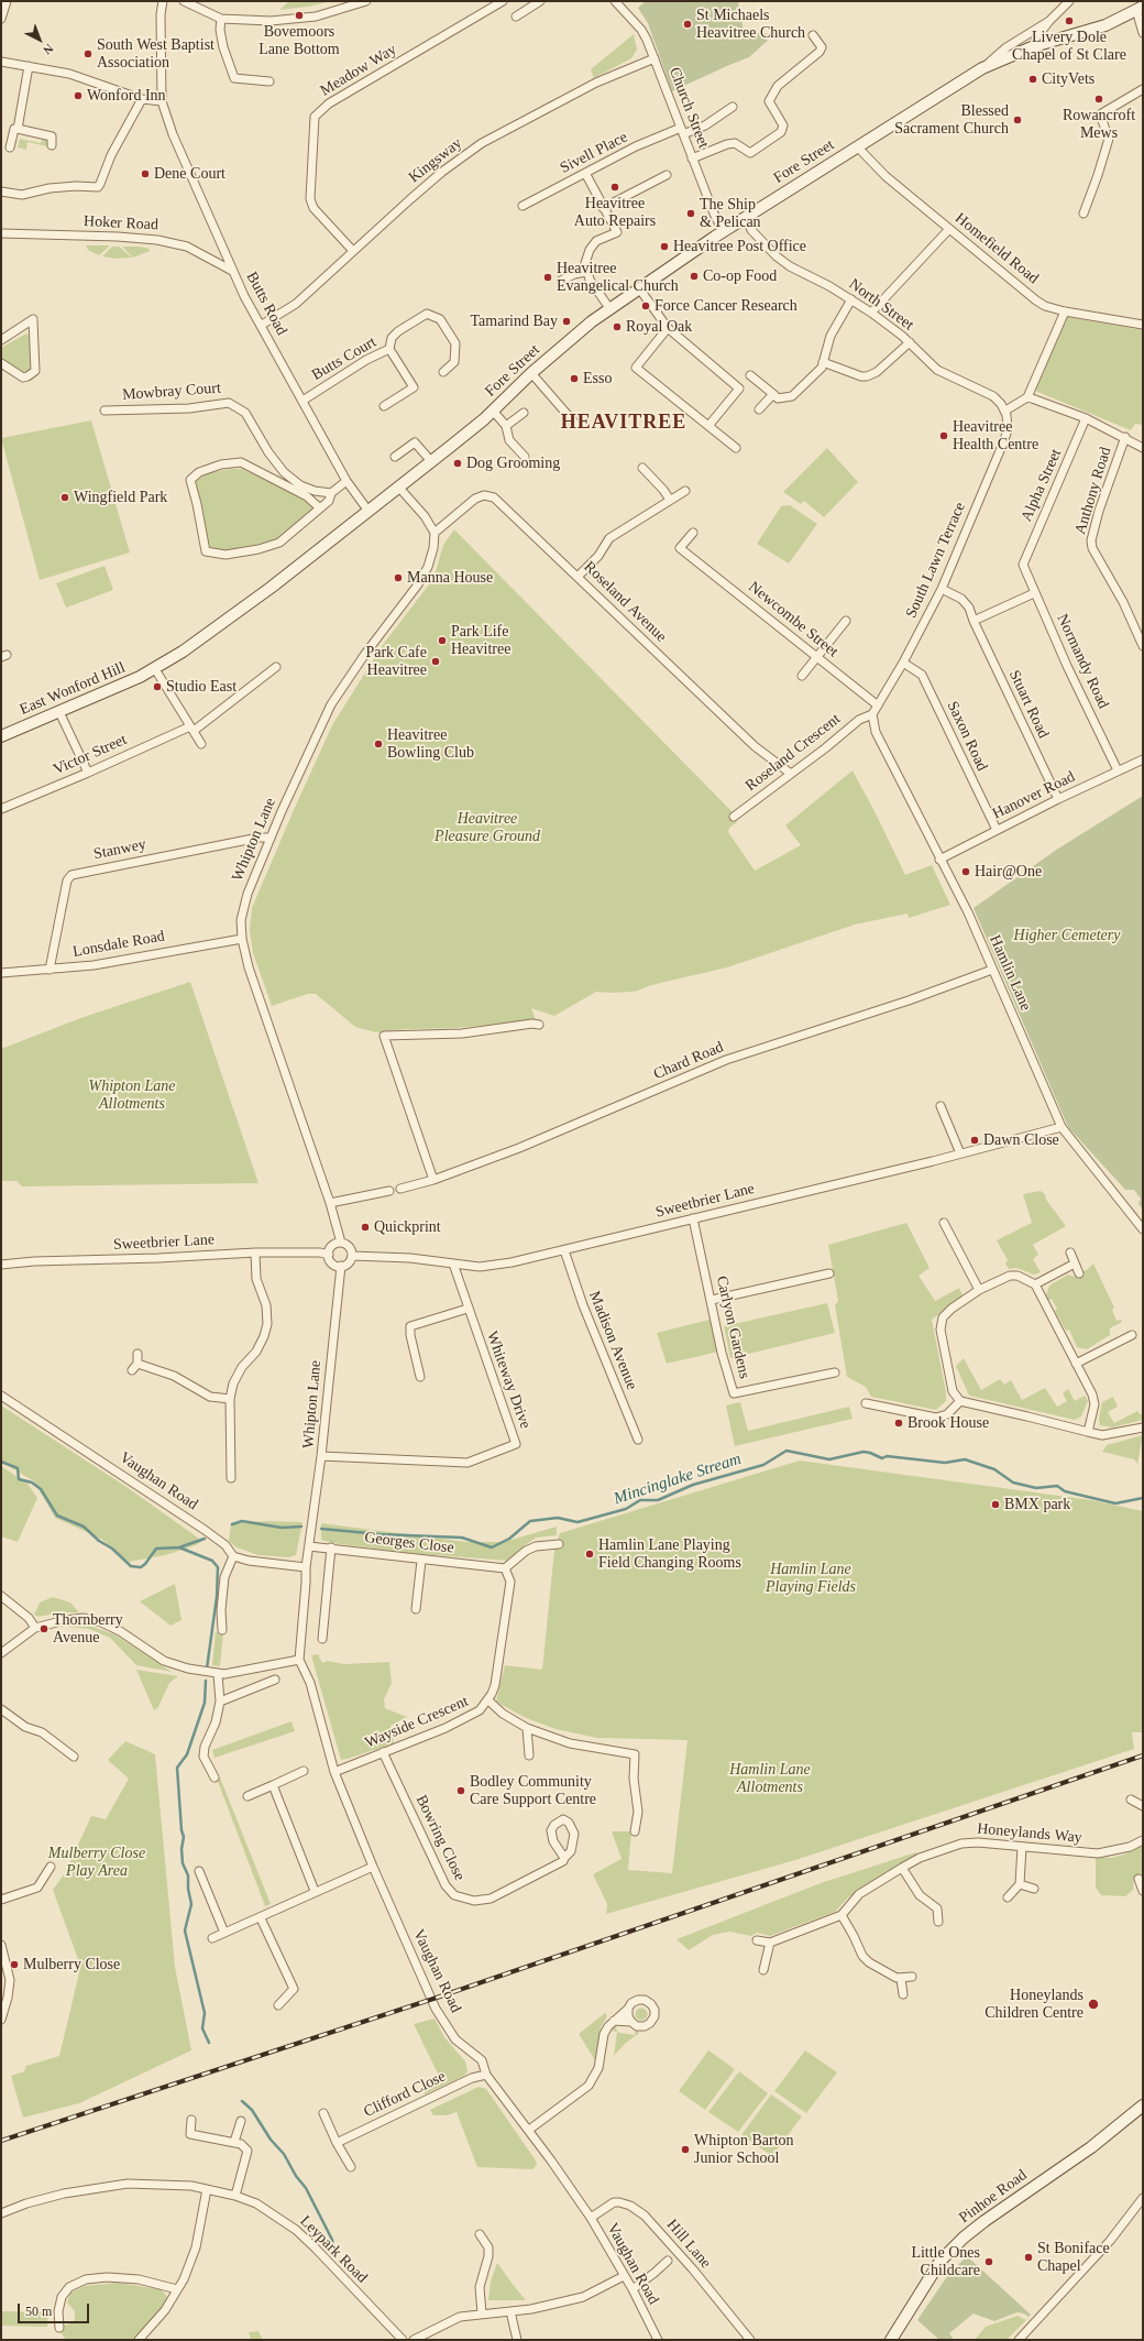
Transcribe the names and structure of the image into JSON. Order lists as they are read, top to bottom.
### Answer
{
  "streets": {
    "main road": ["Fore Street", "East Wonford Hill", "Pinhoe Road"],
    "street": [
      "Meadow Way",
      "Church Street",
      "Sivell Place",
      "Kingsway",
      "Hoker Road",
      "Homefield Road",
      "Butts Road",
      "North Street",
      "Butts Court",
      "Mowbray Court",
      "Alpha Street",
      "Anthony Road",
      "South Lawn Terrace",
      "Roseland Avenue",
      "Newcombe Street",
      "Normandy Road",
      "Stuart Road",
      "Saxon Road",
      "Roseland Crescent",
      "Victor Street",
      "Hanover Road",
      "Whipton Lane",
      "Stanwey",
      "Lonsdale Road",
      "Hamlin Lane",
      "Chard Road",
      "Sweetbrier Lane",
      "Carlyon Gardens",
      "Madison Avenue",
      "Whiteway Drive",
      "Vaughan Road",
      "Georges Close",
      "Wayside Crescent",
      "Honeylands Way",
      "Bowring Close",
      "Clifford Close",
      "Hill Lane",
      "Leypark Road"
    ]
  },
  "crossings": [
    ["Meadow Way", "Kingsway"],
    ["Church Street", "Sivell Place"],
    ["Church Street", "Kingsway"],
    ["Church Street", "Fore Street"],
    ["Kingsway", "Butts Road"],
    ["Fore Street", "Homefield Road"],
    ["Fore Street", "Butts Road"],
    ["Fore Street", "North Street"],
    ["Fore Street", "East Wonford Hill"],
    ["Hoker Road", "Butts Road"],
    ["Butts Road", "Butts Court"],
    ["Butts Road", "East Wonford Hill"],
    ["North Street", "South Lawn Terrace"],
    ["Alpha Street", "Normandy Road"],
    ["South Lawn Terrace", "Newcombe Street"],
    ["South Lawn Terrace", "Stuart Road"],
    ["South Lawn Terrace", "Saxon Road"],
    ["South Lawn Terrace", "Roseland Crescent"],
    ["South Lawn Terrace", "Hamlin Lane"],
    ["Roseland Avenue", "Roseland Crescent"],
    ["Roseland Avenue", "Whipton Lane"],
    ["Normandy Road", "Hanover Road"],
    ["Stuart Road", "Hanover Road"],
    ["Saxon Road", "Hanover Road"],
    ["Roseland Crescent", "Hamlin Lane"],
    ["Hanover Road", "Hamlin Lane"],
    ["Whipton Lane", "Stanwey"],
    ["Whipton Lane", "Lonsdale Road"],
    ["Whipton Lane", "Sweetbrier Lane"],
    ["Whipton Lane", "Whiteway Drive"],
    ["Whipton Lane", "Georges Close"],
    ["Stanwey", "Lonsdale Road"],
    ["Hamlin Lane", "Chard Road"],
    ["Hamlin Lane", "Sweetbrier Lane"],
    ["Sweetbrier Lane", "Carlyon Gardens"],
    ["Sweetbrier Lane", "Madison Avenue"],
    ["Sweetbrier Lane", "Whiteway Drive"],
    ["Vaughan Road", "Wayside Crescent"],
    ["Vaughan Road", "Clifford Close"],
    ["Vaughan Road", "Hill Lane"],
    ["Wayside Crescent", "Bowring Close"]
  ],
  "districts": ["HEAVITREE"],
  "water": ["Mincinglake Stream"],
  "parks": [
    "Heavitree Pleasure Ground",
    "Higher Cemetery",
    "Whipton Lane Allotments",
    "Hamlin Lane Playing Fields",
    "Hamlin Lane Allotments",
    "Mulberry Close Play Area"
  ],
  "places": [
    "Bovemoors Lane Bottom",
    "Livery Dole Chapel of St Clare",
    "St Michaels Heavitree Church",
    "South West Baptist Association",
    "CityVets",
    "Wonford Inn",
    "Rowancroft Mews",
    "Blessed Sacrament Church",
    "Dene Court",
    "Heavitree Auto Repairs",
    "The Ship & Pelican",
    "Heavitree Post Office",
    "Co-op Food",
    "Heavitree Evangelical Church",
    "Force Cancer Research",
    "Tamarind Bay",
    "Royal Oak",
    "Esso",
    "Heavitree Health Centre",
    "Dog Grooming",
    "Wingfield Park",
    "Manna House",
    "Park Life Heavitree",
    "Park Cafe Heavitree",
    "Studio East",
    "Heavitree Bowling Club",
    "Hair@One",
    "Dawn Close",
    "Quickprint",
    "Brook House",
    "BMX park",
    "Hamlin Lane Playing Field Changing Rooms",
    "Thornberry Avenue",
    "Bodley Community Care Support Centre",
    "Mulberry Close",
    "Honeylands Children Centre",
    "Whipton Barton Junior School",
    "St Boniface Chapel",
    "Little Ones Childcare"
  ],
  "scale_bar": "50 m",
  "north": "bottom right"
}
